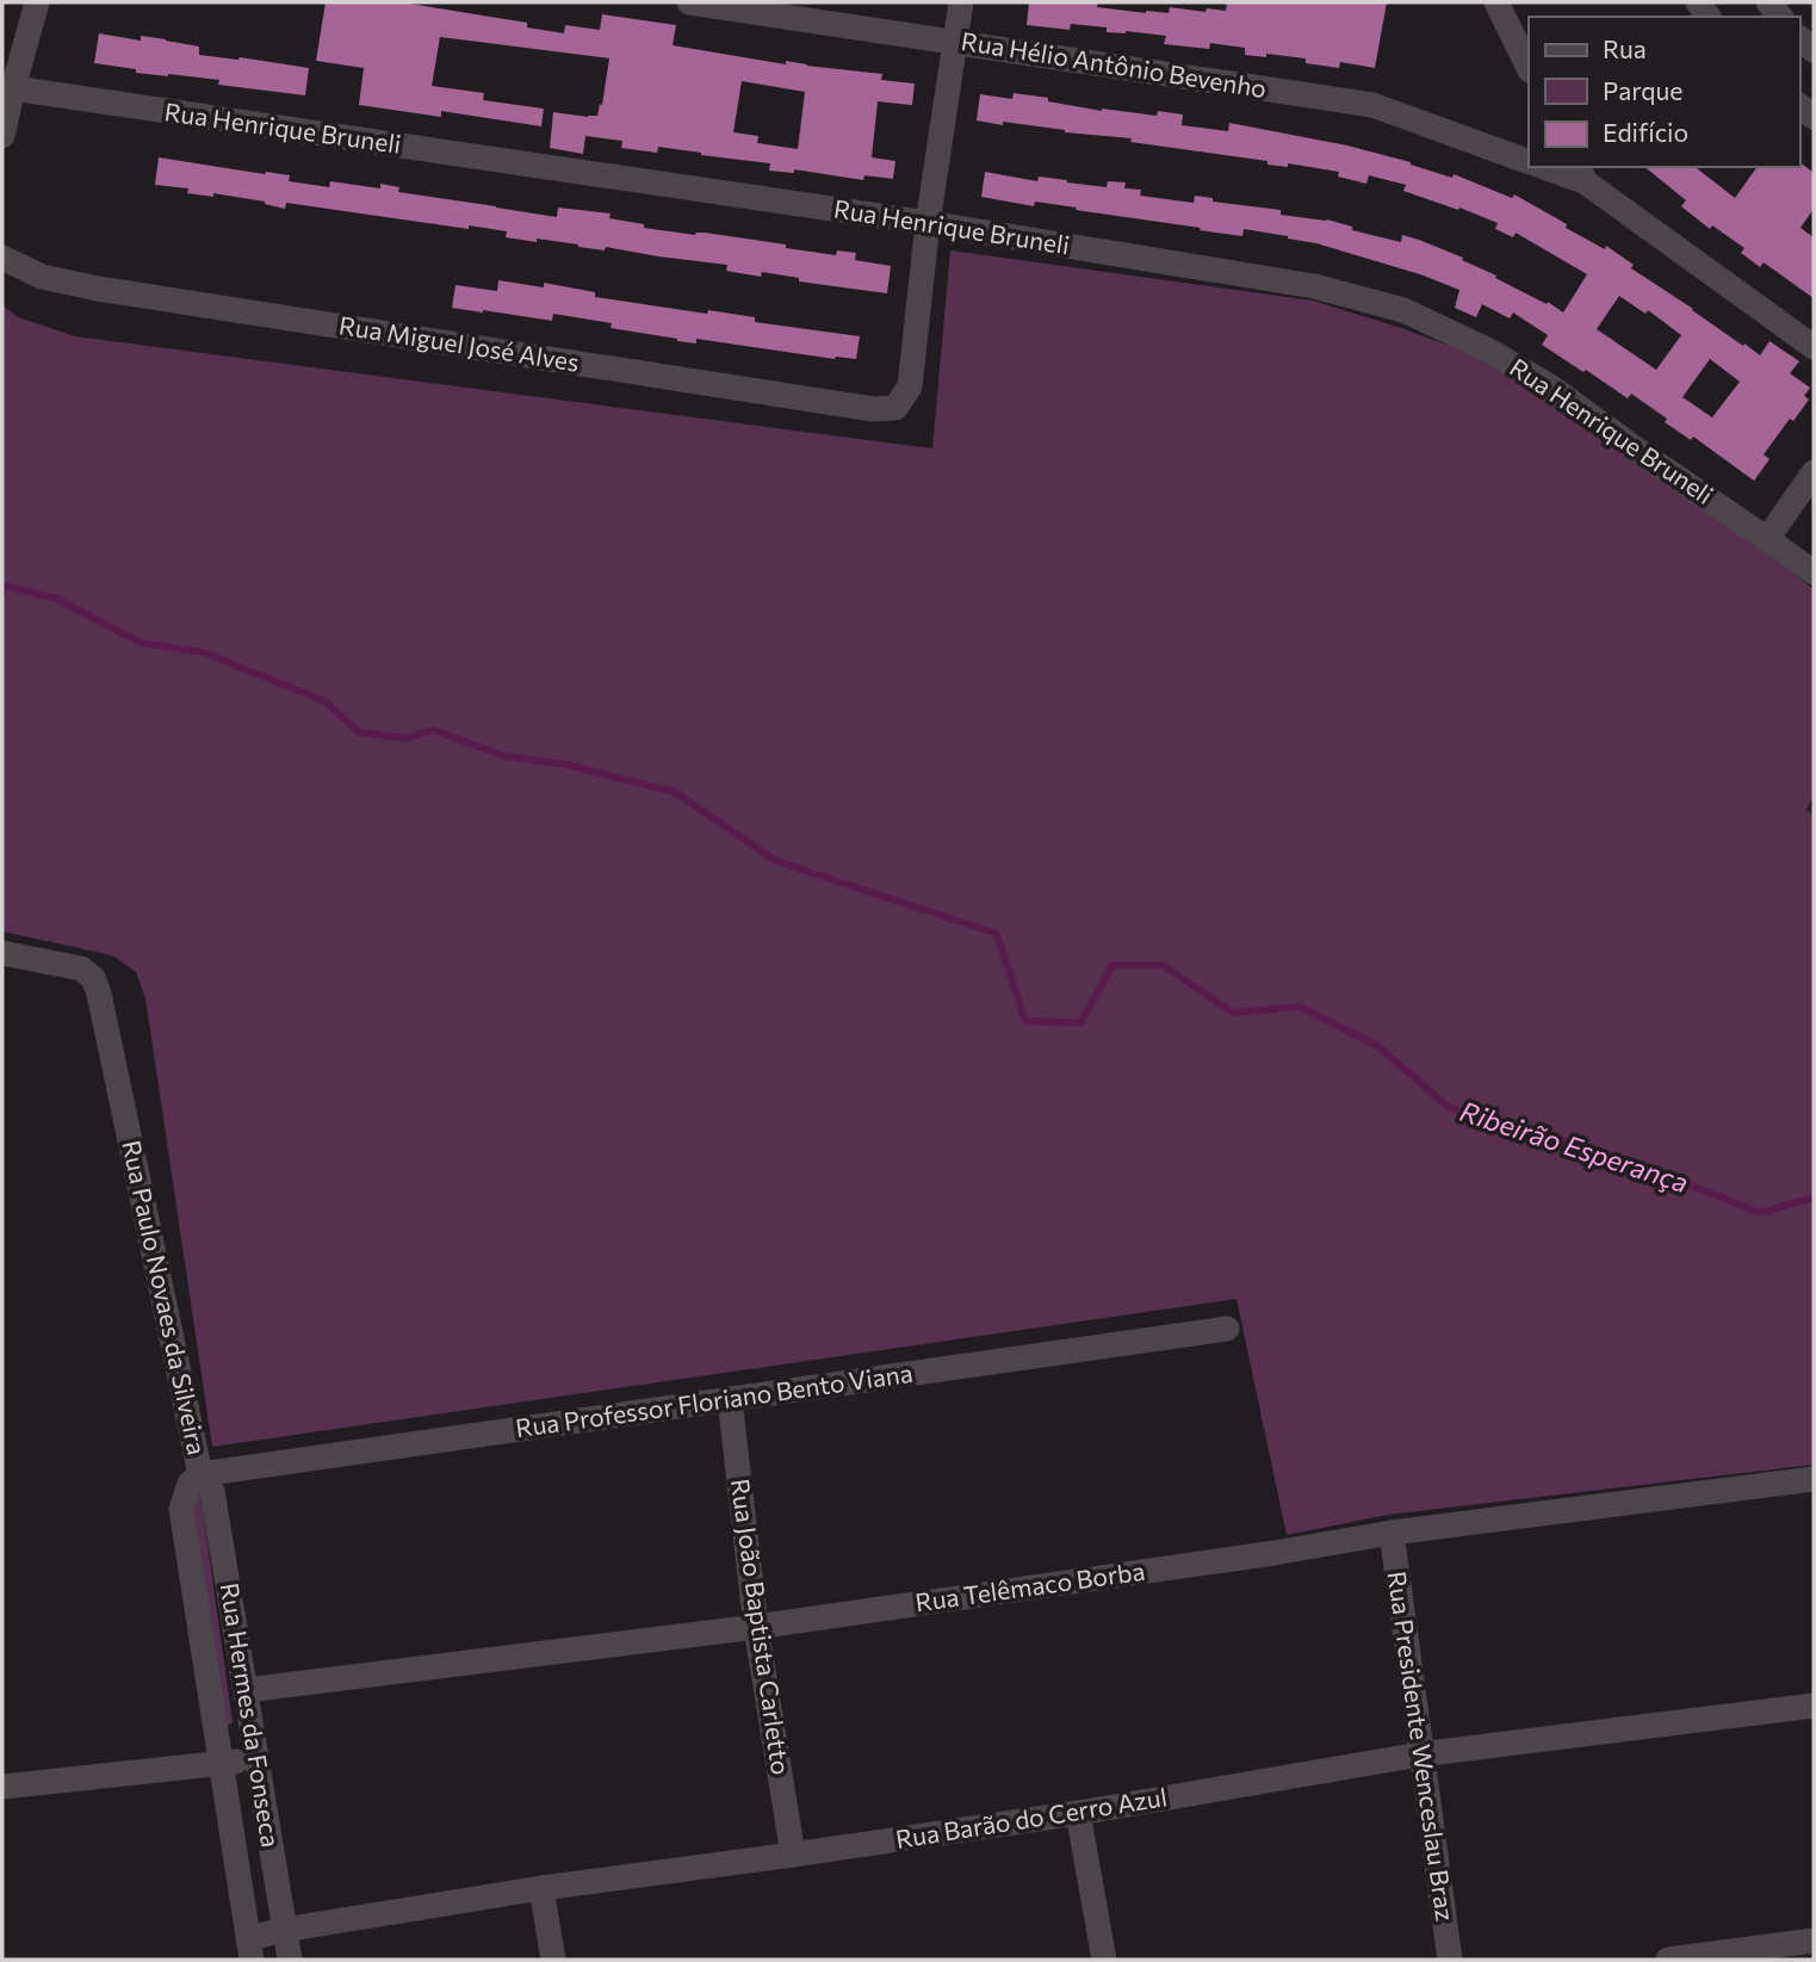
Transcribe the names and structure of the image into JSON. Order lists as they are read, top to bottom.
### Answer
{
  "streets": {
    "street": [
      "Rua Hélio Antônio Bevenho",
      "Rua Henrique Bruneli",
      "Rua Miguel José Alves",
      "Rua Paulo Novaes da Silveira",
      "Rua Professor Floriano Bento Viana",
      "Rua Telêmaco Borba",
      "Rua João Baptista Carletto",
      "Rua Hermes da Fonseca",
      "Rua Presidente Wenceslau Braz",
      "Rua Barão do Cerro Azul"
    ]
  },
  "crossings": [
    ["Rua Henrique Bruneli", "Rua Miguel José Alves"],
    ["Rua Paulo Novaes da Silveira", "Rua Professor Floriano Bento Viana"],
    ["Rua Paulo Novaes da Silveira", "Rua Hermes da Fonseca"],
    ["Rua Paulo Novaes da Silveira", "Rua Barão do Cerro Azul"],
    ["Rua Professor Floriano Bento Viana", "Rua João Baptista Carletto"],
    ["Rua Professor Floriano Bento Viana", "Rua Hermes da Fonseca"],
    ["Rua Telêmaco Borba", "Rua João Baptista Carletto"],
    ["Rua Telêmaco Borba", "Rua Hermes da Fonseca"],
    ["Rua Telêmaco Borba", "Rua Presidente Wenceslau Braz"],
    ["Rua João Baptista Carletto", "Rua Barão do Cerro Azul"],
    ["Rua Hermes da Fonseca", "Rua Barão do Cerro Azul"],
    ["Rua Presidente Wenceslau Braz", "Rua Barão do Cerro Azul"]
  ],
  "water": ["Ribeirão Esperança"],
  "legend": ["Rua", "Parque", "Edifício"]
}
